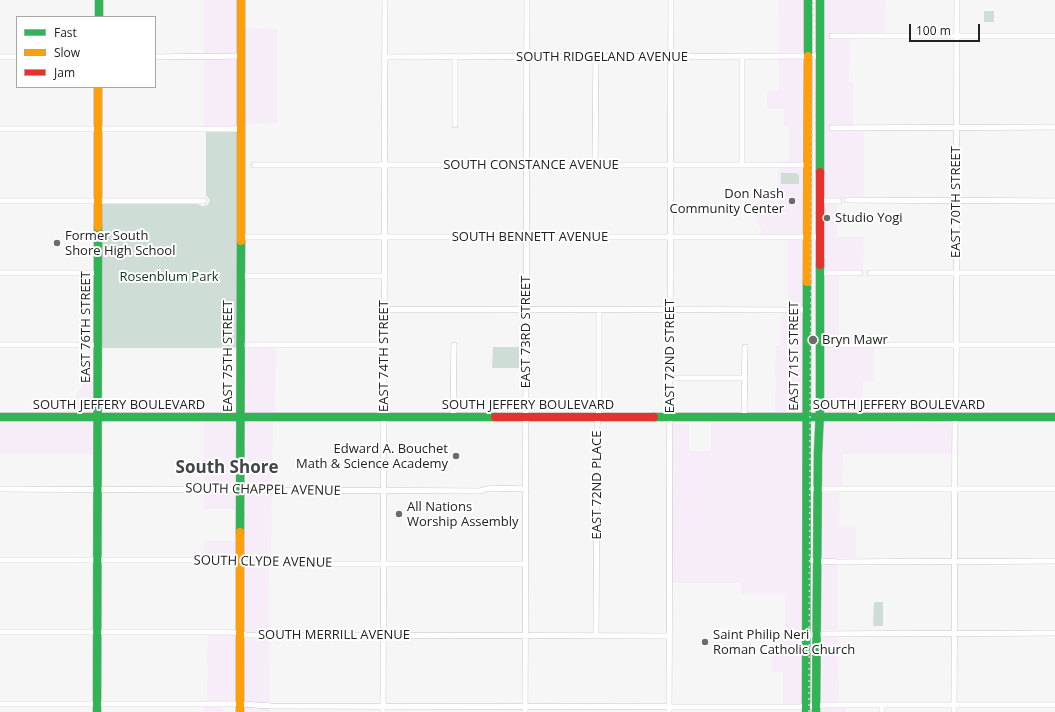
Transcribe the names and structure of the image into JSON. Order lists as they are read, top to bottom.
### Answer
{
  "streets": {
    "main road": [
      "EAST 76TH STREET",
      "EAST 75TH STREET",
      "EAST 71ST STREET",
      "SOUTH JEFFERY BOULEVARD"
    ],
    "street": [
      "SOUTH RIDGELAND AVENUE",
      "SOUTH CONSTANCE AVENUE",
      "EAST 70TH STREET",
      "SOUTH BENNETT AVENUE",
      "EAST 73RD STREET",
      "EAST 74TH STREET",
      "EAST 72ND STREET",
      "EAST 72ND PLACE",
      "SOUTH CHAPPEL AVENUE",
      "SOUTH CLYDE AVENUE",
      "SOUTH MERRILL AVENUE"
    ]
  },
  "crossings": [
    ["SOUTH RIDGELAND AVENUE", "EAST 73RD STREET"],
    ["SOUTH RIDGELAND AVENUE", "EAST 74TH STREET"],
    ["SOUTH RIDGELAND AVENUE", "EAST 72ND STREET"],
    ["SOUTH RIDGELAND AVENUE", "EAST 71ST STREET"],
    ["SOUTH CONSTANCE AVENUE", "EAST 73RD STREET"],
    ["SOUTH CONSTANCE AVENUE", "EAST 74TH STREET"],
    ["SOUTH CONSTANCE AVENUE", "EAST 72ND STREET"],
    ["SOUTH CONSTANCE AVENUE", "EAST 71ST STREET"],
    ["SOUTH BENNETT AVENUE", "EAST 73RD STREET"],
    ["SOUTH BENNETT AVENUE", "EAST 75TH STREET"],
    ["SOUTH BENNETT AVENUE", "EAST 74TH STREET"],
    ["SOUTH BENNETT AVENUE", "EAST 72ND STREET"],
    ["SOUTH BENNETT AVENUE", "EAST 71ST STREET"],
    ["EAST 76TH STREET", "SOUTH JEFFERY BOULEVARD"],
    ["EAST 76TH STREET", "SOUTH CHAPPEL AVENUE"],
    ["EAST 76TH STREET", "SOUTH CLYDE AVENUE"],
    ["EAST 76TH STREET", "SOUTH MERRILL AVENUE"],
    ["EAST 73RD STREET", "SOUTH JEFFERY BOULEVARD"],
    ["EAST 73RD STREET", "SOUTH CHAPPEL AVENUE"],
    ["EAST 73RD STREET", "SOUTH CLYDE AVENUE"],
    ["EAST 73RD STREET", "SOUTH MERRILL AVENUE"],
    ["EAST 75TH STREET", "SOUTH JEFFERY BOULEVARD"],
    ["EAST 75TH STREET", "SOUTH CHAPPEL AVENUE"],
    ["EAST 75TH STREET", "SOUTH CLYDE AVENUE"],
    ["EAST 75TH STREET", "SOUTH MERRILL AVENUE"],
    ["EAST 74TH STREET", "SOUTH JEFFERY BOULEVARD"],
    ["EAST 74TH STREET", "SOUTH CHAPPEL AVENUE"],
    ["EAST 74TH STREET", "SOUTH CLYDE AVENUE"],
    ["EAST 74TH STREET", "SOUTH MERRILL AVENUE"],
    ["EAST 72ND STREET", "SOUTH JEFFERY BOULEVARD"],
    ["EAST 72ND STREET", "SOUTH MERRILL AVENUE"],
    ["EAST 71ST STREET", "SOUTH JEFFERY BOULEVARD"],
    ["SOUTH JEFFERY BOULEVARD", "EAST 72ND PLACE"],
    ["EAST 72ND PLACE", "SOUTH MERRILL AVENUE"]
  ],
  "districts": ["South Shore"],
  "parks": ["Rosenblum Park"],
  "places": [
    "Don Nash Community Center",
    "Studio Yogi",
    "Former South Shore High School",
    "Bryn Mawr",
    "Edward A. Bouchet Math & Science Academy",
    "All Nations Worship Assembly",
    "Saint Philip Neri Roman Catholic Church"
  ],
  "legend": ["Fast", "Slow", "Jam"],
  "scale_bar": "100 m"
}
